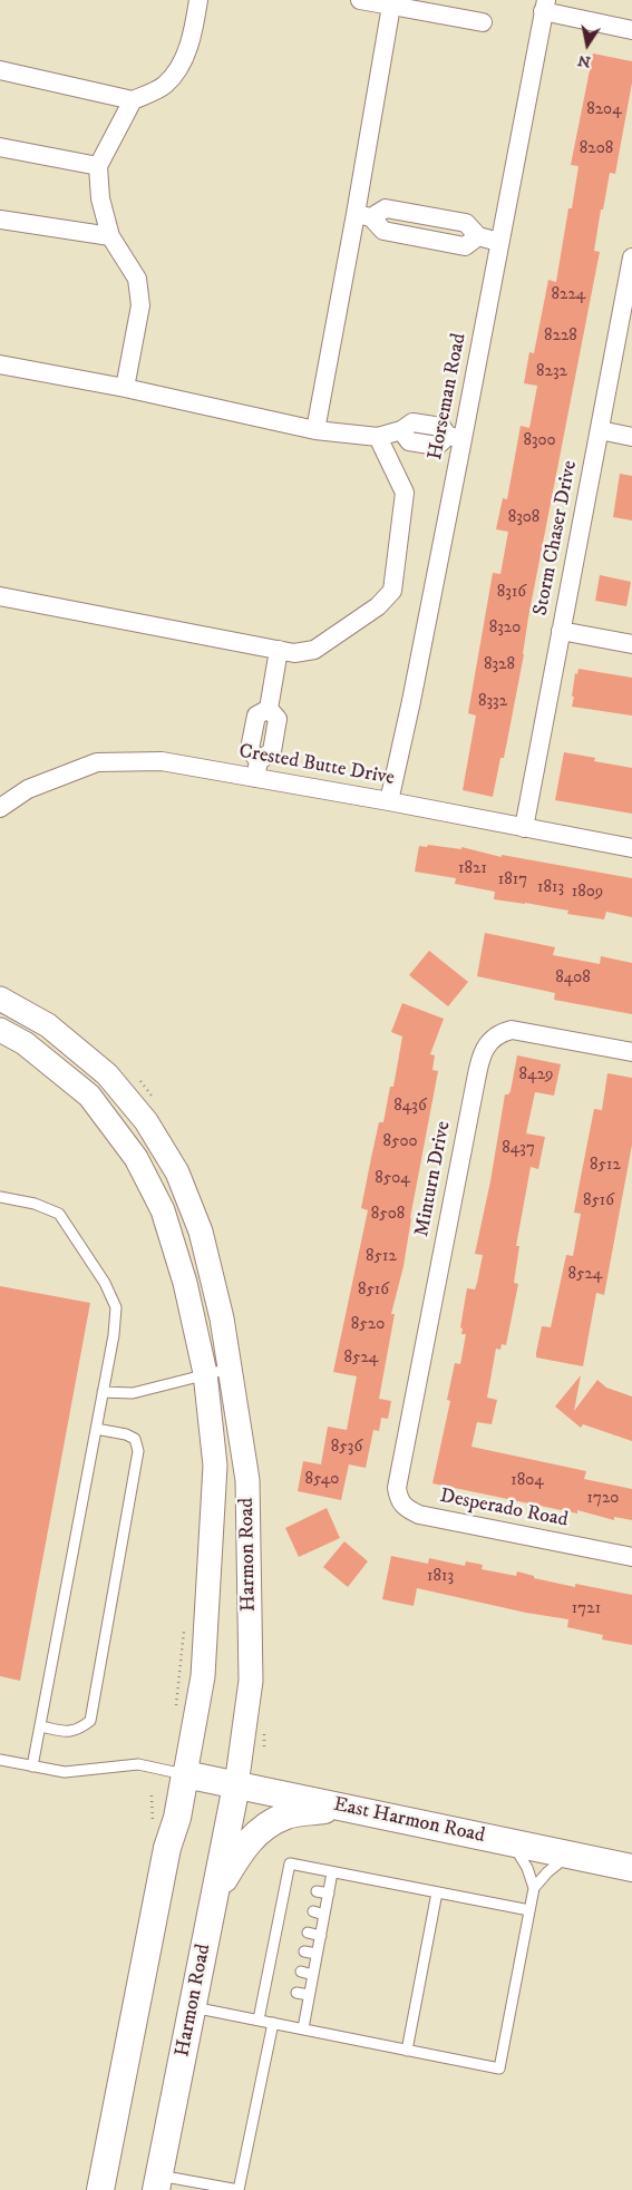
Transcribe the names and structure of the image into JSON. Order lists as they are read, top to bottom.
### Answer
{
  "streets": {
    "main road": ["Harmon Road", "East Harmon Road"],
    "street": [
      "Horseman Road",
      "Storm Chaser Drive",
      "Crested Butte Drive",
      "Minturn Drive",
      "Desperado Road"
    ]
  },
  "crossings": [
    ["Horseman Road", "Crested Butte Drive"],
    ["Storm Chaser Drive", "Crested Butte Drive"],
    ["Minturn Drive", "Desperado Road"],
    ["Harmon Road", "East Harmon Road"]
  ],
  "house_numbers": [
    "8204",
    "8208",
    "8224",
    "8228",
    "8232",
    "8300",
    "8308",
    "8316",
    "8320",
    "8328",
    "8332",
    "1821",
    "1817",
    "1813",
    "1809",
    "8408",
    "8429",
    "8436",
    "8500",
    "8437",
    "8512",
    "8504",
    "8516",
    "8508",
    "8512",
    "8524",
    "8516",
    "8520",
    "8524",
    "8536",
    "8540",
    "1804",
    "1720",
    "1813",
    "1721"
  ],
  "north": "bottom"
}
